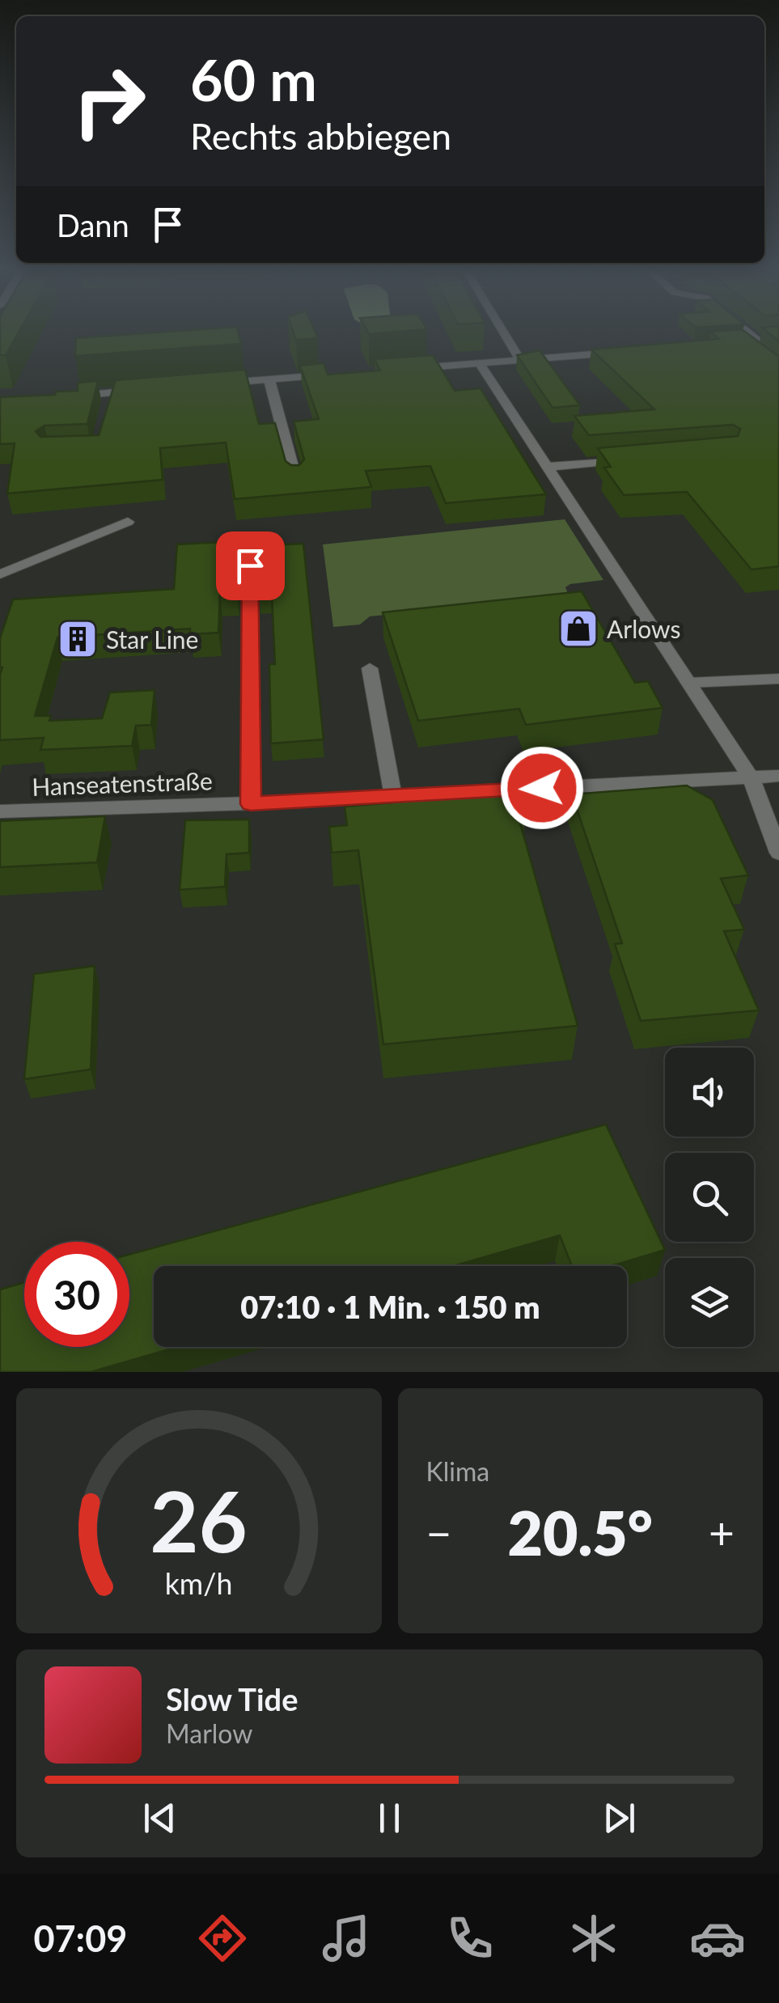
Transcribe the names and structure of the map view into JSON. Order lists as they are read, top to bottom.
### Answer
{
  "streets": {
    "street": ["Hanseatenstraße"]
  },
  "places": {
    "shop": ["Arlows"],
    "building": ["Star Line"]
  },
  "page": {
    "turn": ["60 m", "Rechts abbiegen"],
    "then": "Dann",
    "limit": "30",
    "trip": "07:10 · 1 Min. · 150 m",
    "tile": "Klima",
    "heat": ["−", "20.5°", "+"],
    "song": ["Slow Tide", "Marlow"],
    "tabs": "07:09",
    "gauge": ["26", "km/h"]
  }
}
